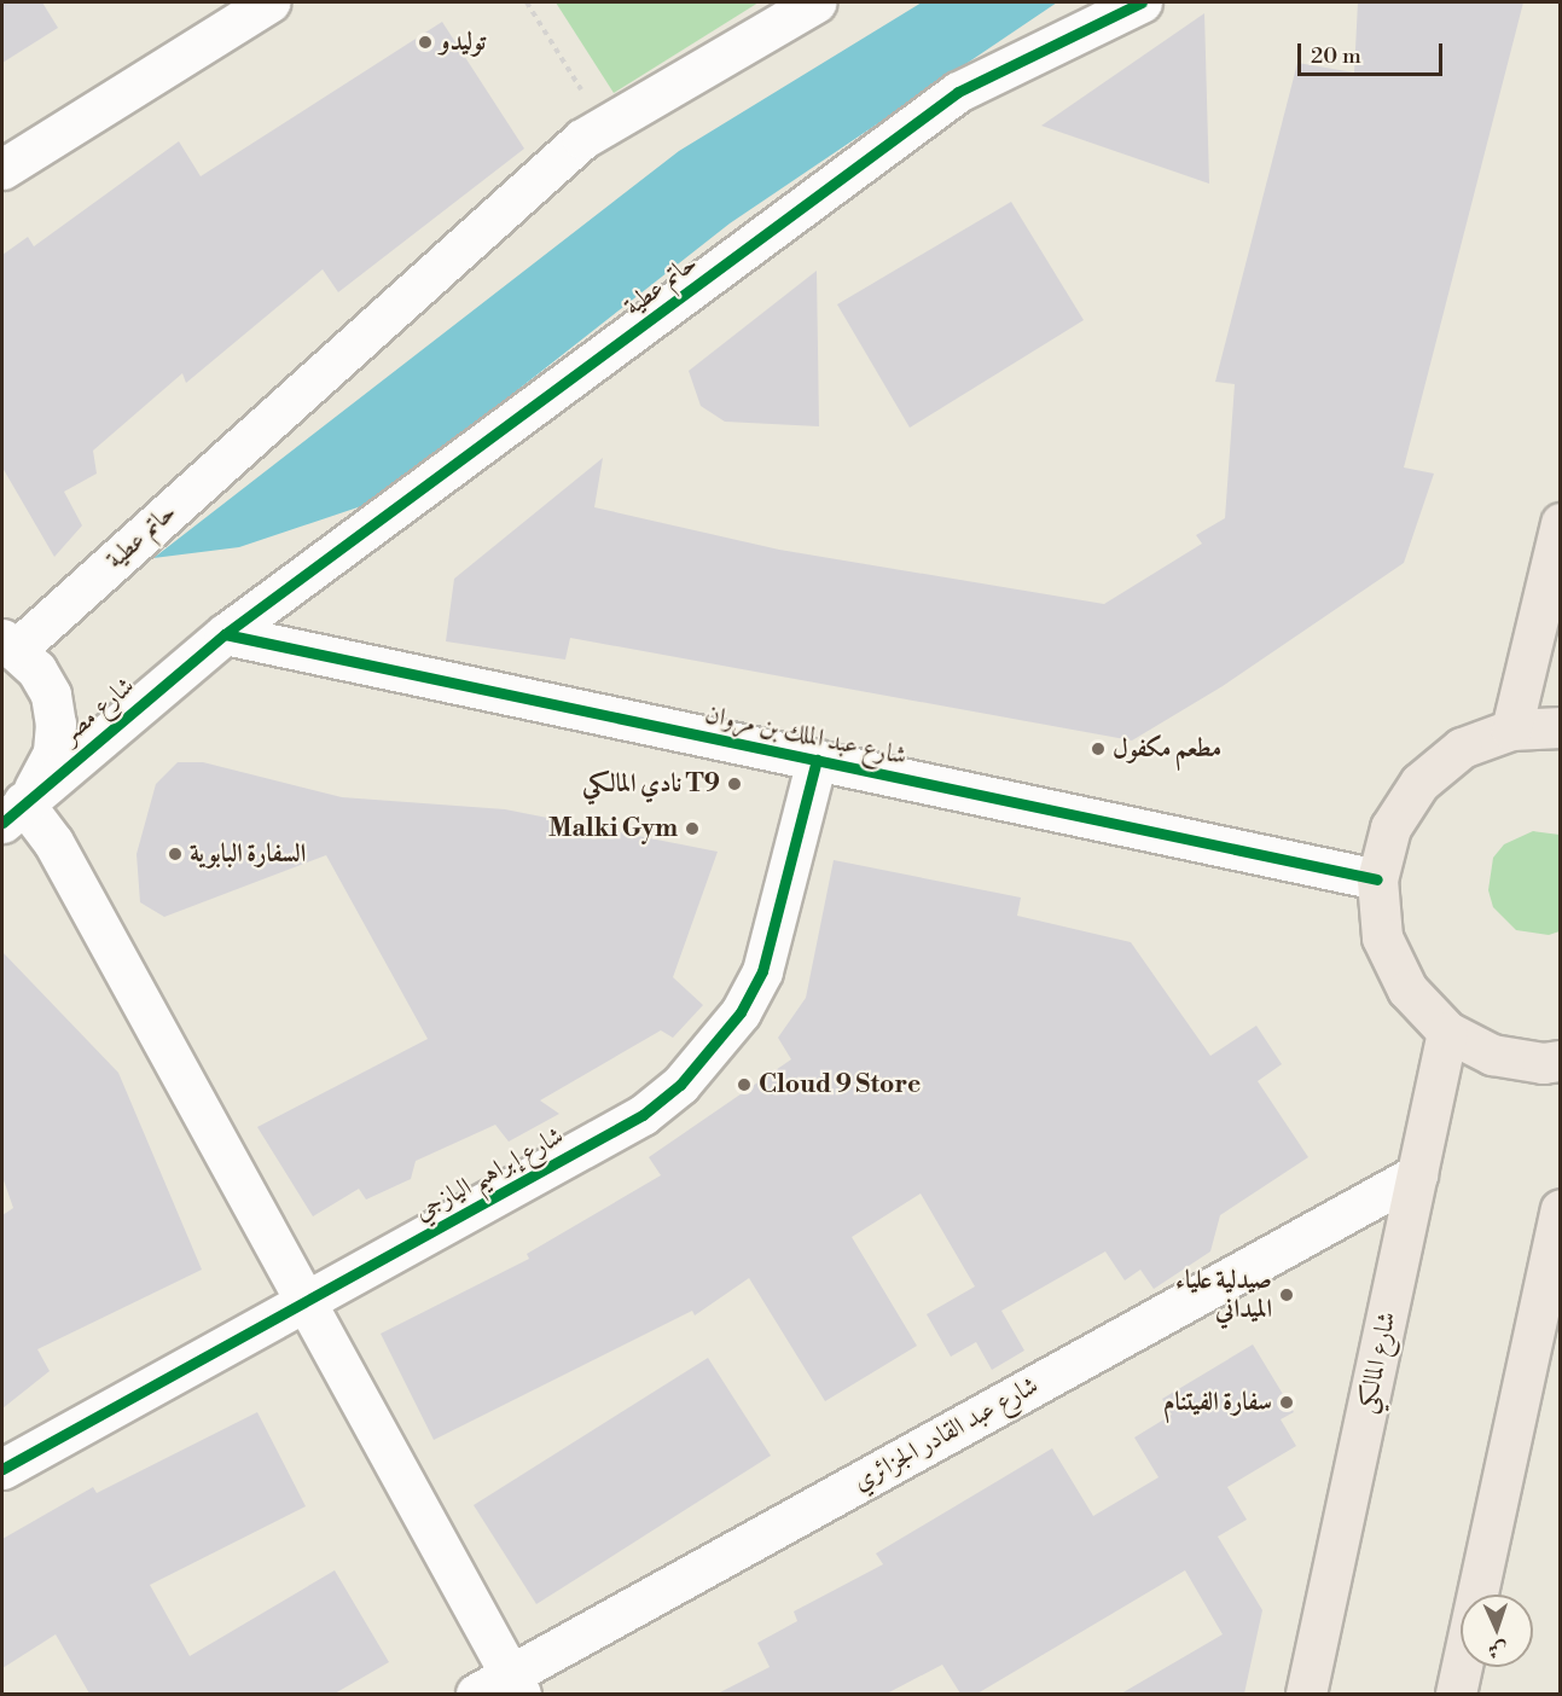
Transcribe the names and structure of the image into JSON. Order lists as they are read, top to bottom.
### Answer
{
  "streets": {
    "main road": ["شارع المالكي"],
    "street": [
      "حاتم عطية",
      "شارع مصر",
      "شارع عبد الملك بن مروان",
      "شارع إبراهيم اليازجي",
      "شارع عبد القادر الجزائري"
    ]
  },
  "crossings": [
    ["حاتم عطية", "شارع مصر"],
    ["حاتم عطية", "شارع عبد الملك بن مروان"],
    ["شارع مصر", "شارع عبد الملك بن مروان"],
    ["شارع عبد الملك بن مروان", "شارع إبراهيم اليازجي"],
    ["شارع المالكي", "شارع عبد القادر الجزائري"]
  ],
  "places": [
    "توليدو",
    "مطعم مكفول",
    "نادي المالكي T9",
    "Malki Gym",
    "السفارة البابوية",
    "Cloud 9 Store",
    "صيدلية علياء الميداني",
    "سفارة الفيتنام"
  ],
  "scale_bar": "20 m",
  "north": "bottom"
}
